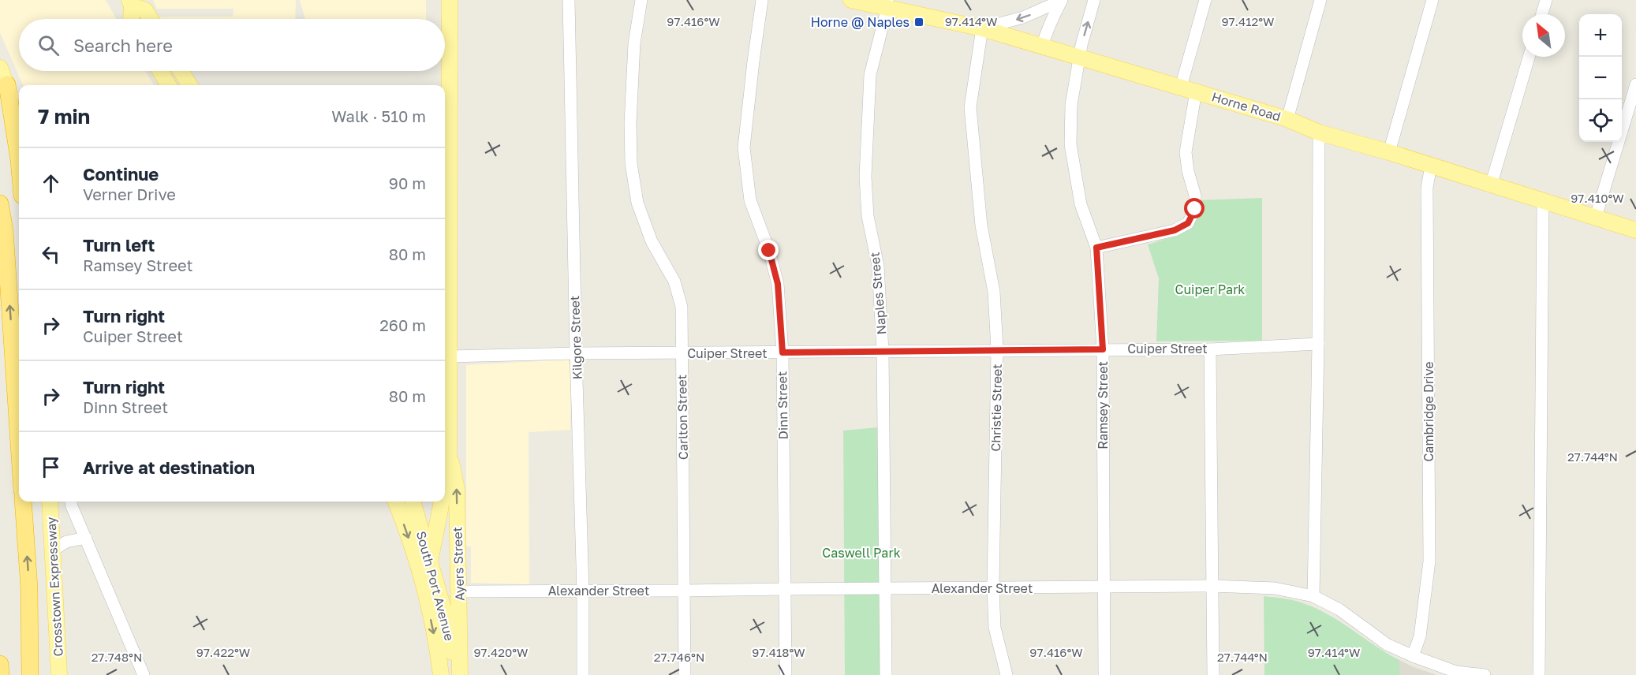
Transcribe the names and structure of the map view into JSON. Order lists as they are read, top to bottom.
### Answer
{
  "streets": {
    "highway": ["Crosstown Expressway"],
    "main road": ["Horne Road", "Ayers Street", "South Port Avenue"],
    "street": [
      "Naples Street",
      "Kilgore Street",
      "Cuiper Street",
      "Dinn Street",
      "Ramsey Street",
      "Christie Street",
      "Cambridge Drive",
      "Carlton Street",
      "Alexander Street"
    ]
  },
  "crossings": [
    ["Horne Road", "Naples Street"],
    ["Horne Road", "Ramsey Street"],
    ["Horne Road", "Christie Street"],
    ["Horne Road", "Cambridge Drive"],
    ["Naples Street", "Cuiper Street"],
    ["Naples Street", "Alexander Street"],
    ["Kilgore Street", "Cuiper Street"],
    ["Kilgore Street", "Alexander Street"],
    ["Cuiper Street", "Dinn Street"],
    ["Cuiper Street", "Ramsey Street"],
    ["Cuiper Street", "Christie Street"],
    ["Cuiper Street", "Carlton Street"],
    ["Cuiper Street", "Ayers Street"],
    ["Dinn Street", "Alexander Street"],
    ["Ramsey Street", "Alexander Street"],
    ["Christie Street", "Alexander Street"],
    ["Cambridge Drive", "Alexander Street"],
    ["Carlton Street", "Alexander Street"],
    ["Ayers Street", "South Port Avenue"],
    ["Ayers Street", "Alexander Street"]
  ],
  "parks": ["Cuiper Park", "Caswell Park"],
  "places": {
    "transit": ["Horne @ Naples"]
  },
  "north": "top left",
  "page": {
    "map_buttons": ["+", "−"],
    "search": "Search here",
    "heading": ["7 min", "Walk · 510 m"],
    "list": [
      ["Continue", "Verner Drive", "90 m"],
      ["Turn left", "Ramsey Street", "80 m"],
      ["Turn right", "Cuiper Street", "260 m"],
      ["Turn right", "Dinn Street", "80 m"],
      "Arrive at destination"
    ]
  },
  "coordinates": [
    "97.416°W",
    "97.414°W",
    "97.412°W",
    "97.410°W",
    "27.744°N",
    "97.422°W",
    "97.420°W",
    "97.418°W",
    "27.748°N",
    "27.746°N"
  ]
}
